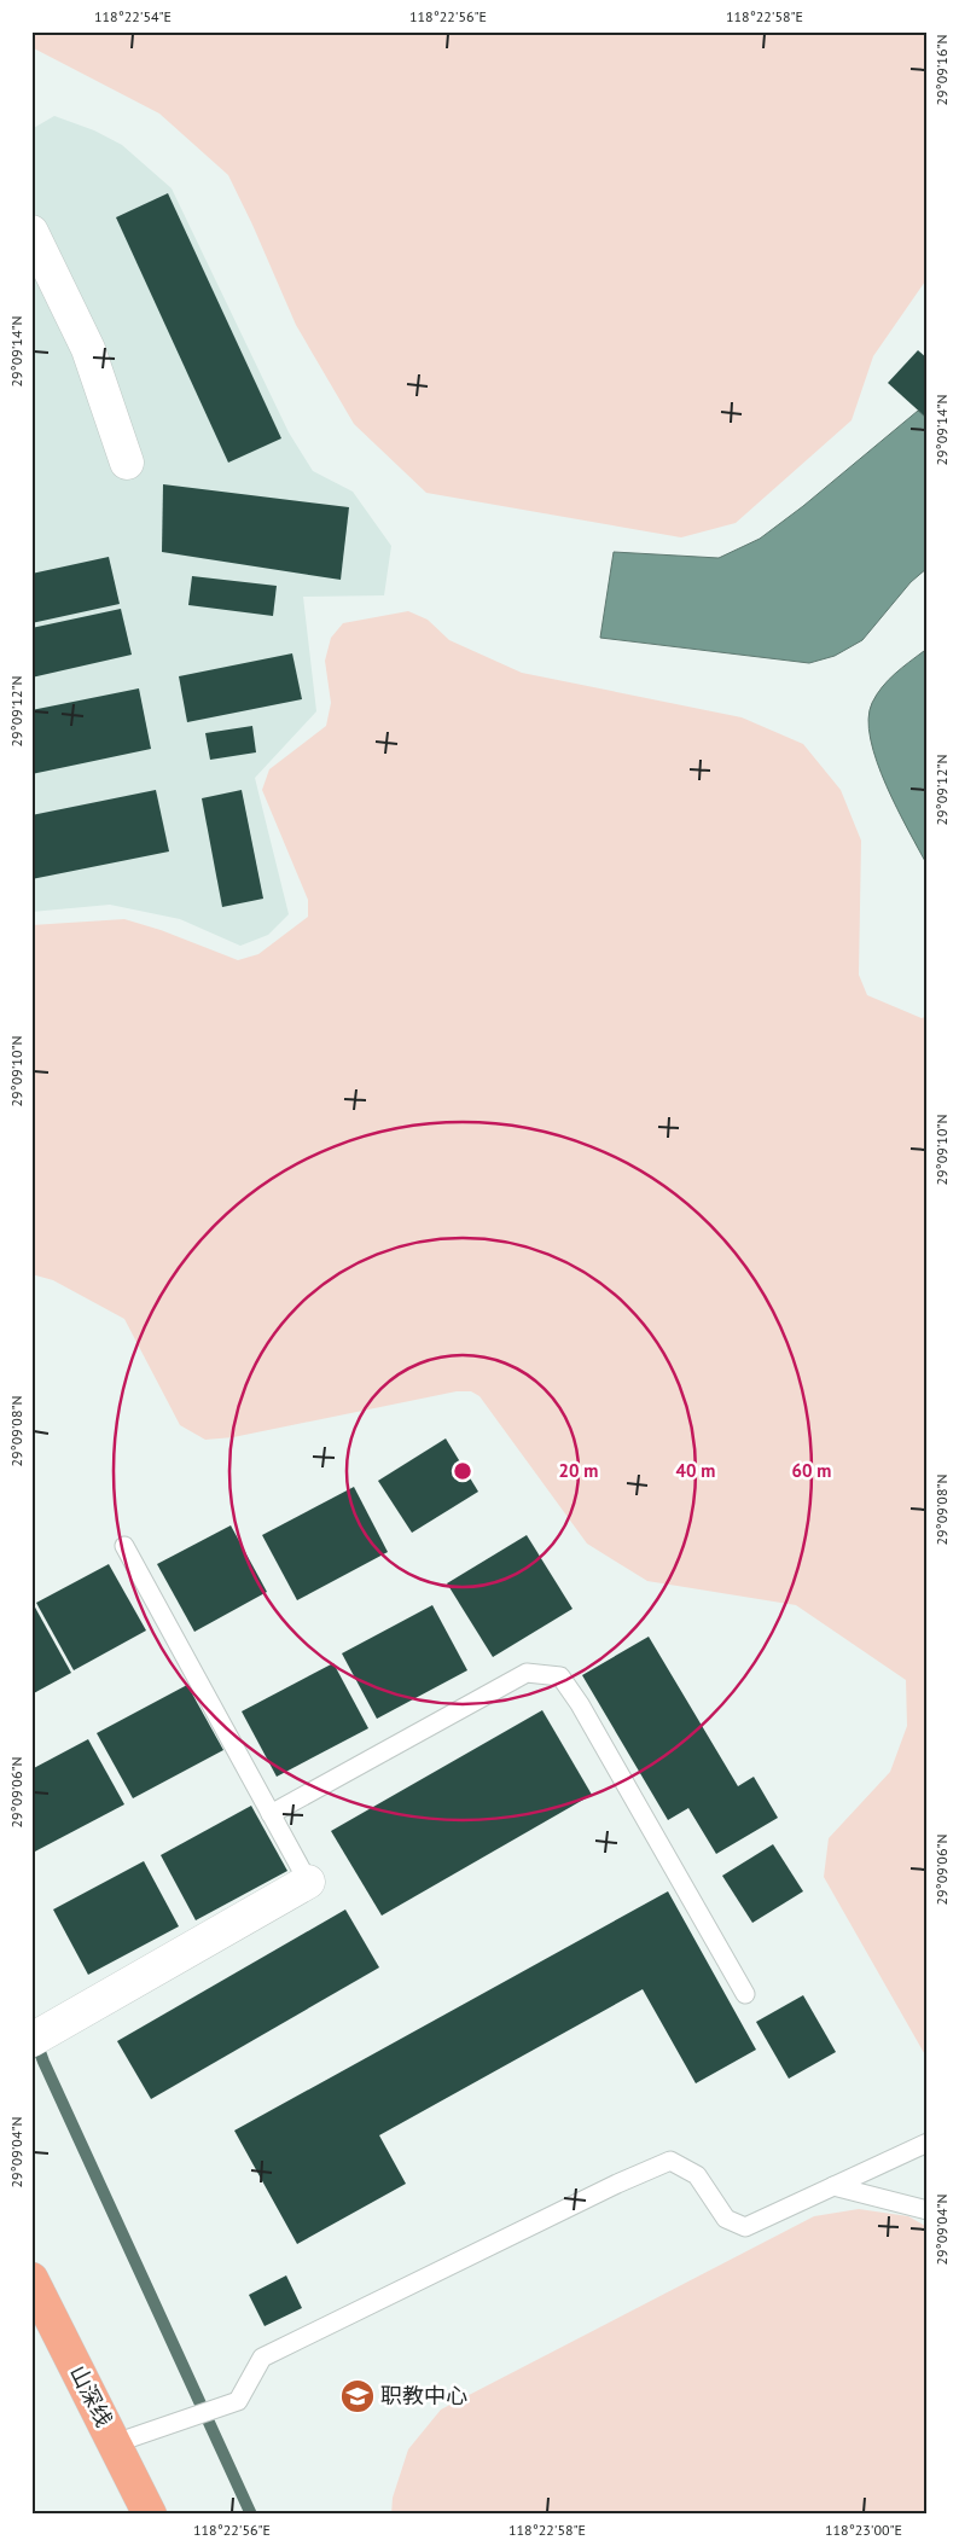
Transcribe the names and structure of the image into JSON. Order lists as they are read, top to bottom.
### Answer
{
  "streets": {
    "highway": ["山深线"]
  },
  "places": {
    "school or university": ["职教中心"]
  },
  "coordinates": [
    "118°22'54\"E",
    "118°22'56\"E",
    "118°22'58\"E",
    "29°09'16\"N",
    "29°09'14\"N",
    "29°09'12\"N",
    "29°09'10\"N",
    "29°09'08\"N",
    "29°09'06\"N",
    "29°09'04\"N",
    "118°23'00\"E"
  ],
  "rings": ["20 m", "40 m", "60 m"]
}
